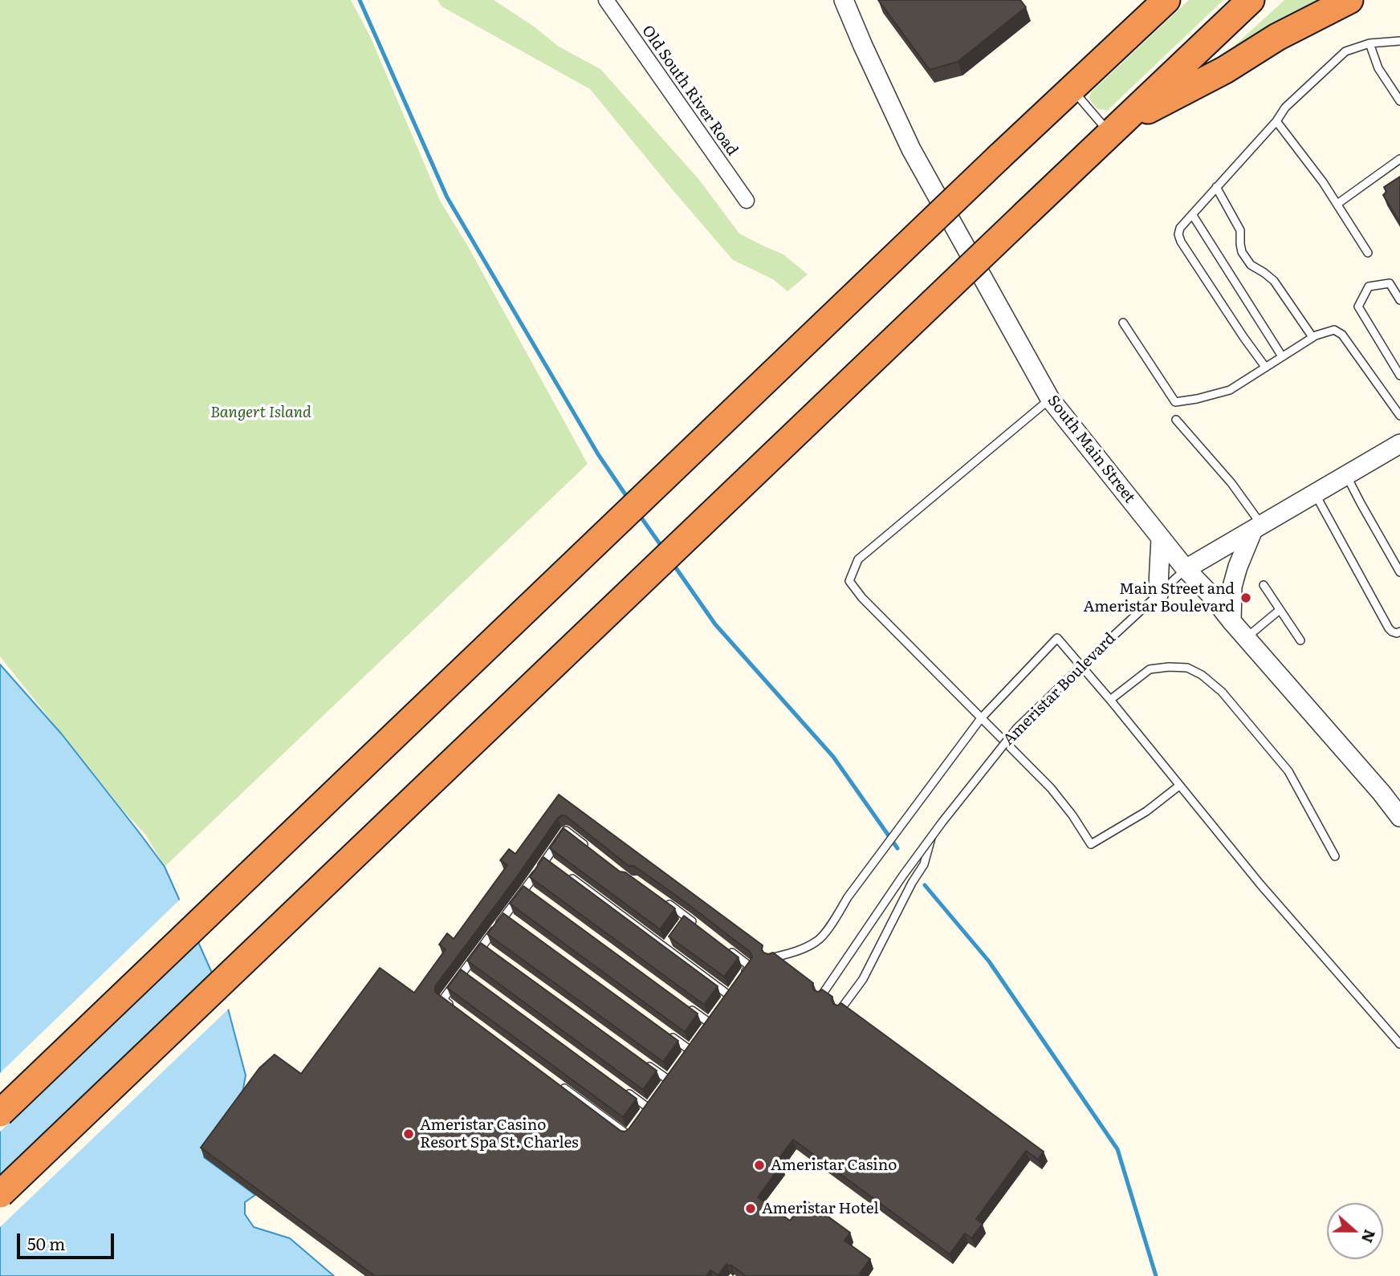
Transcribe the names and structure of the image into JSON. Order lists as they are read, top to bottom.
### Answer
{
  "streets": {
    "street": ["Old South River Road", "South Main Street", "Ameristar Boulevard"]
  },
  "crossings": [
    ["South Main Street", "Ameristar Boulevard"]
  ],
  "parks": ["Bangert Island"],
  "places": [
    "Main Street and Ameristar Boulevard",
    "Ameristar Casino Resort Spa St. Charles",
    "Ameristar Casino",
    "Ameristar Hotel"
  ],
  "scale_bar": "50 m",
  "north": "right"
}
